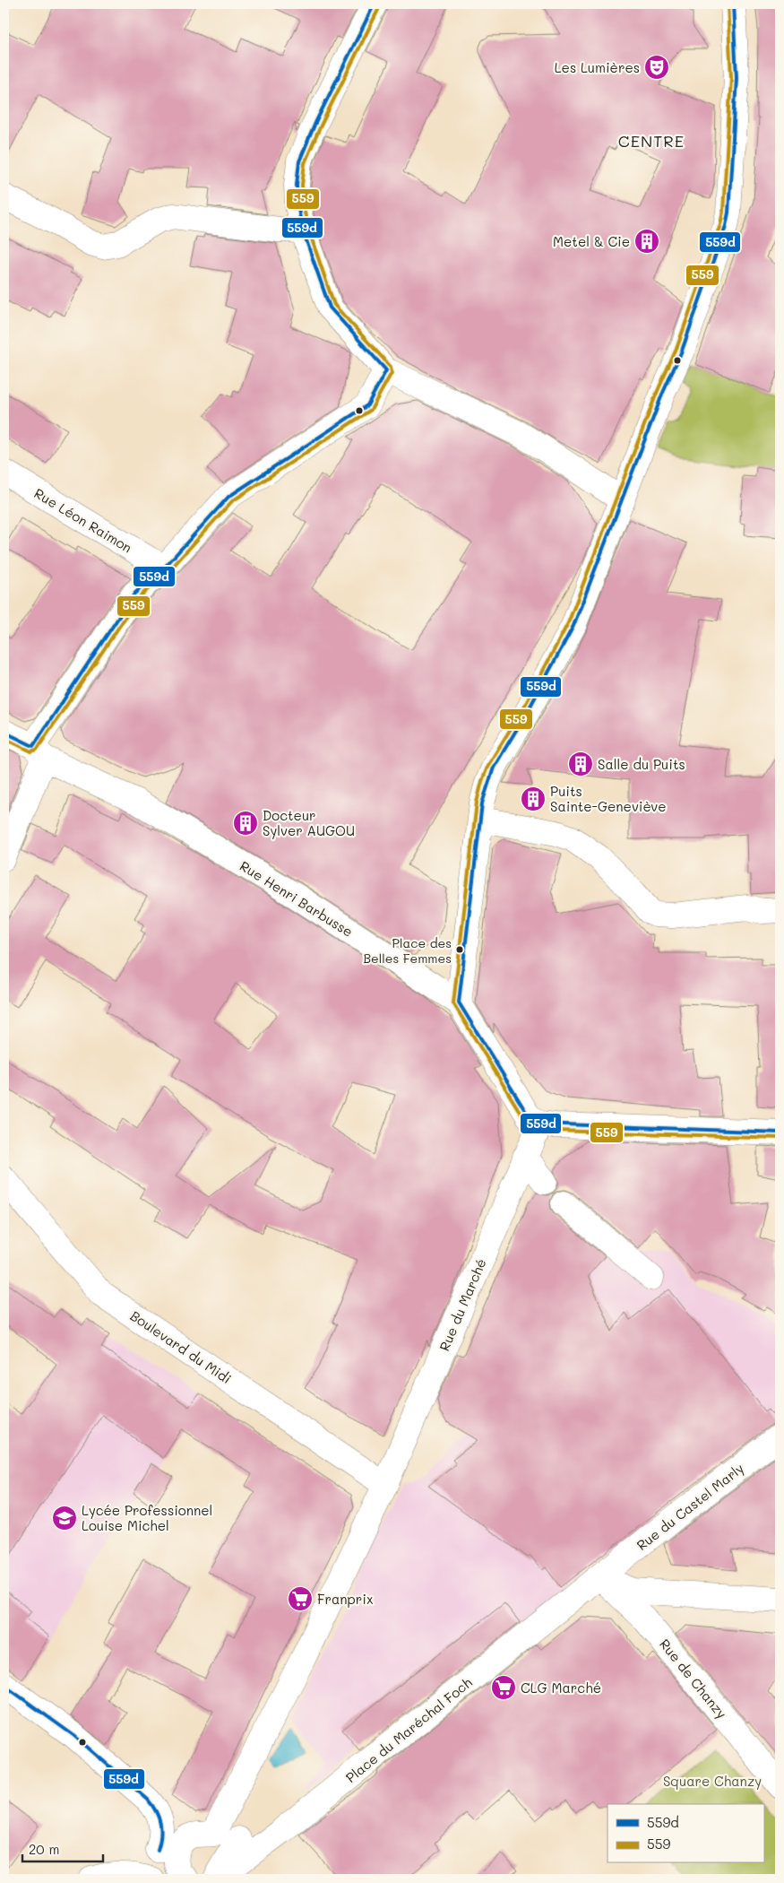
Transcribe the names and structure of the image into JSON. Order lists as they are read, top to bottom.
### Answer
{
  "streets": {
    "street": [
      "Rue Léon Raimon",
      "Rue Henri Barbusse",
      "Rue du Marché",
      "Boulevard du Midi",
      "Rue du Castel Marly",
      "Rue de Chanzy",
      "Place du Maréchal Foch"
    ]
  },
  "crossings": [
    ["Rue Henri Barbusse", "Rue du Marché"],
    ["Rue du Marché", "Boulevard du Midi"],
    ["Rue du Castel Marly", "Rue de Chanzy"],
    ["Rue du Castel Marly", "Place du Maréchal Foch"],
    ["Rue de Chanzy", "Place du Maréchal Foch"]
  ],
  "districts": ["CENTRE"],
  "parks": ["Square Chanzy"],
  "places": {
    "theatre": ["Les Lumières"],
    "building": [
      "Metel & Cie",
      "Salle du Puits",
      "Puits Sainte-Geneviève",
      "Docteur Sylver AUGOU"
    ],
    "other": ["Place des Belles Femmes"],
    "school or university": ["Lycée Professionnel Louise Michel"],
    "supermarket": ["Franprix", "CLG Marché"]
  },
  "lines": ["transit line 559d", "transit line 559"],
  "legend": ["559d", "559"],
  "scale_bar": "20 m"
}
